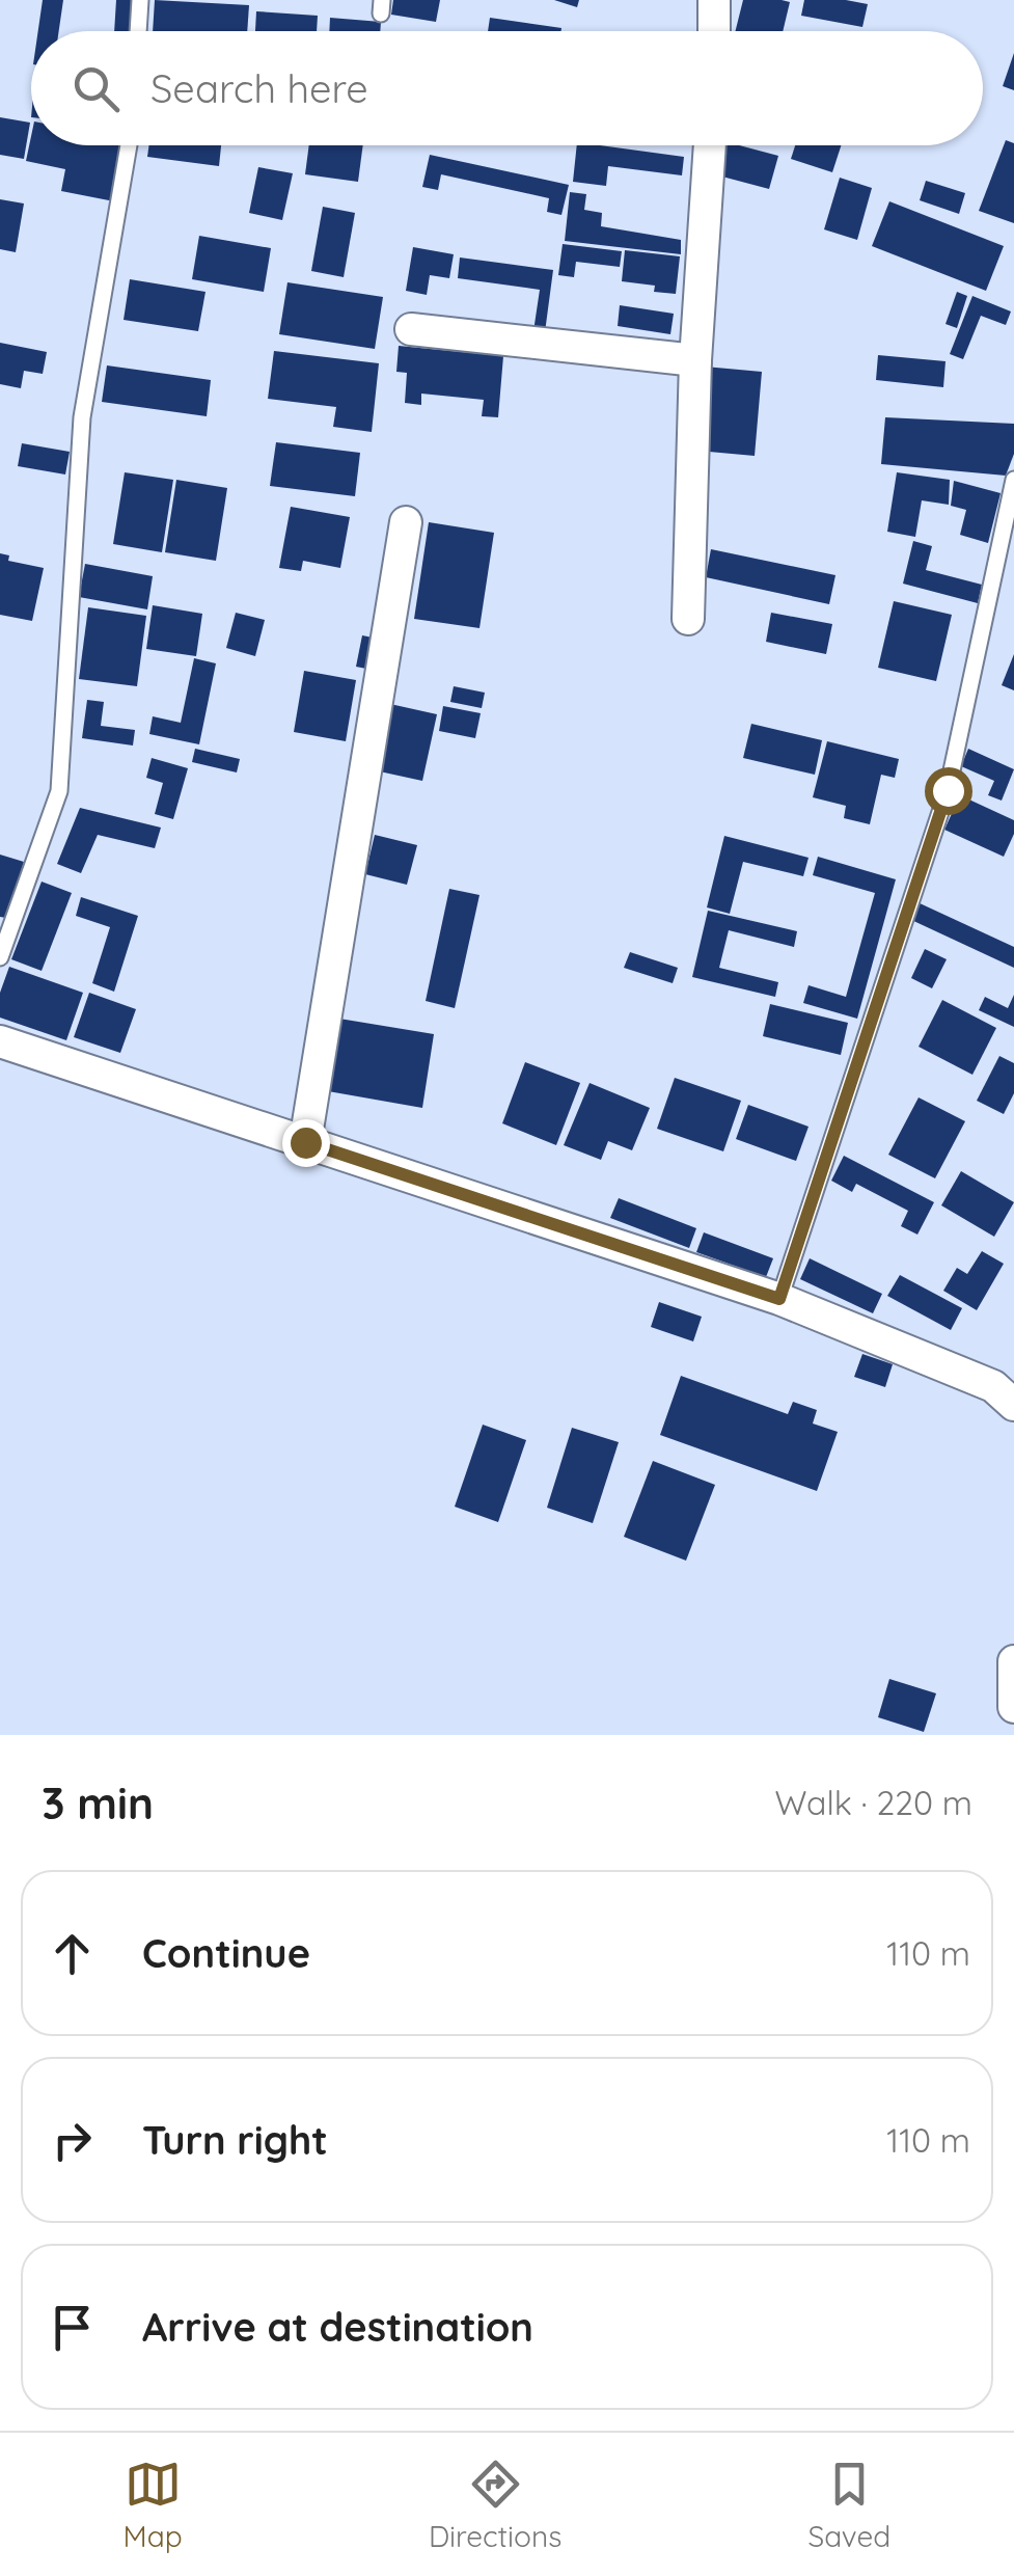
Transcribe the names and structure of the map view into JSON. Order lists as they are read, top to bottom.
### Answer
{
  "page": {
    "search": "Search here",
    "heading": ["3 min", "Walk · 220 m"],
    "list": [
      ["Continue", "110 m"],
      ["Turn right", "110 m"],
      "Arrive at destination"
    ],
    "nav": ["Map", "Directions", "Saved"]
  }
}
